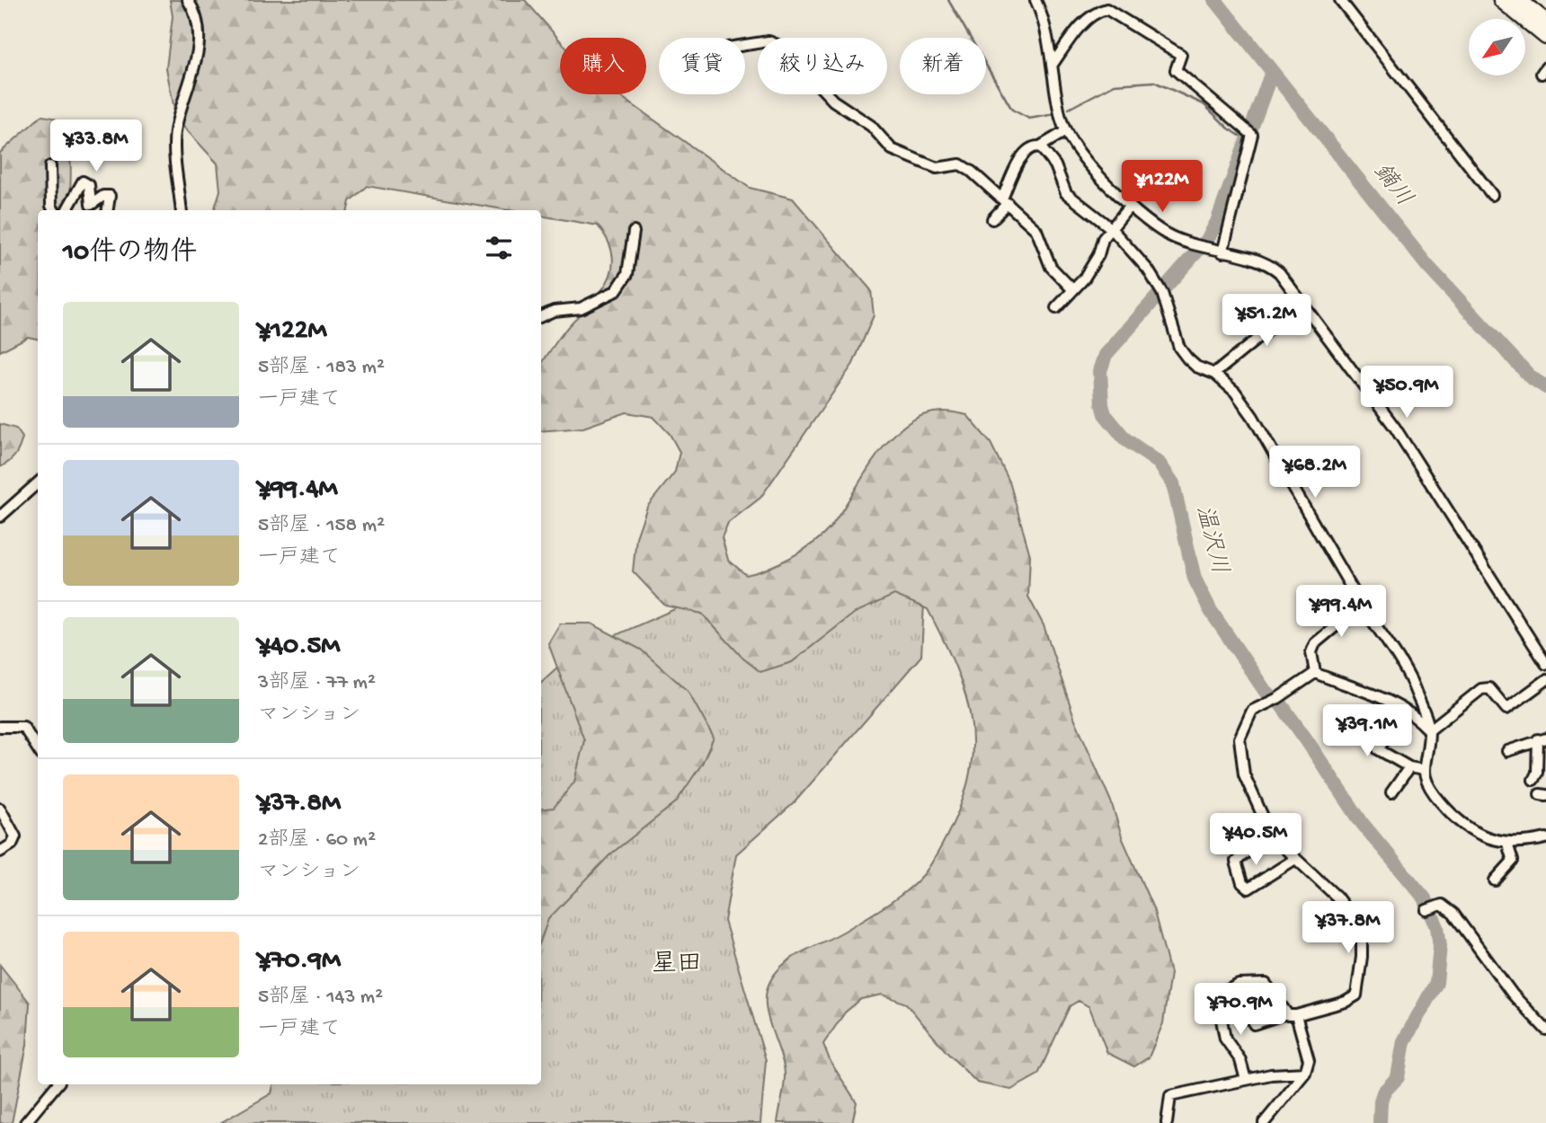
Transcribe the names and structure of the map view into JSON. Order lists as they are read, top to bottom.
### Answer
{
  "districts": ["星田"],
  "water": ["鏑川", "温沢川"],
  "north": "bottom left",
  "page": {
    "chip": [
      "購入",
      "賃貸",
      "絞り込み",
      "新着"
    ],
    "price": [
      "¥33.8M",
      "¥122M",
      "¥51.2M",
      "¥50.9M",
      "¥68.2M",
      "¥99.4M",
      "¥39.1M",
      "¥40.5M",
      "¥37.8M",
      "¥70.9M"
    ],
    "heading": "10件の物件",
    "list": [
      {
        "name": "¥122M",
        "note": "5部屋 · 183 m² · 一戸建て"
      },
      {
        "name": "¥99.4M",
        "note": "5部屋 · 158 m² · 一戸建て"
      },
      {
        "name": "¥40.5M",
        "note": "3部屋 · 77 m² · マンション"
      },
      {
        "name": "¥37.8M",
        "note": "2部屋 · 60 m² · マンション"
      },
      {
        "name": "¥70.9M",
        "note": "5部屋 · 143 m² · 一戸建て"
      }
    ]
  }
}
